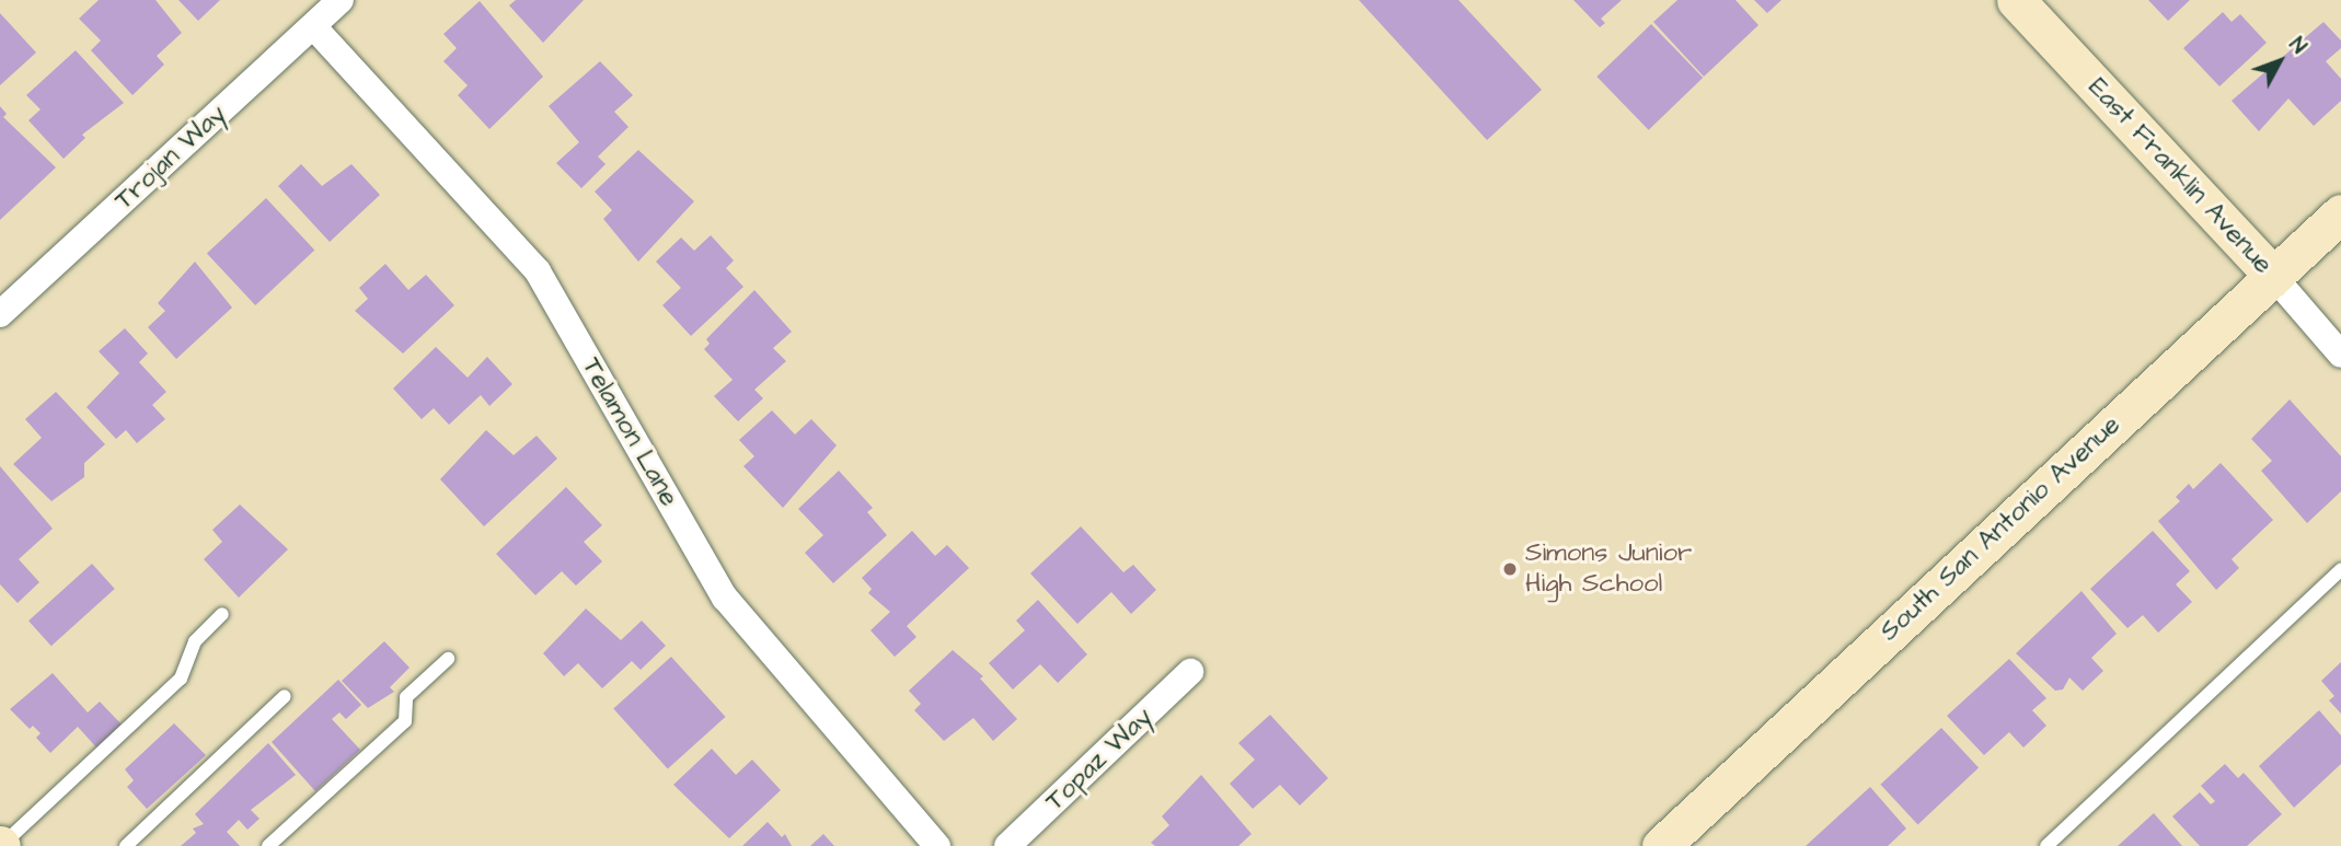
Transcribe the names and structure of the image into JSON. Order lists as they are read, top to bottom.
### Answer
{
  "streets": {
    "street": [
      "Trojan Way",
      "East Franklin Avenue",
      "Telamon Lane",
      "South San Antonio Avenue",
      "Topaz Way"
    ]
  },
  "crossings": [
    ["Trojan Way", "Telamon Lane"],
    ["East Franklin Avenue", "South San Antonio Avenue"]
  ],
  "places": ["Simons Junior High School"],
  "north": "top right"
}
